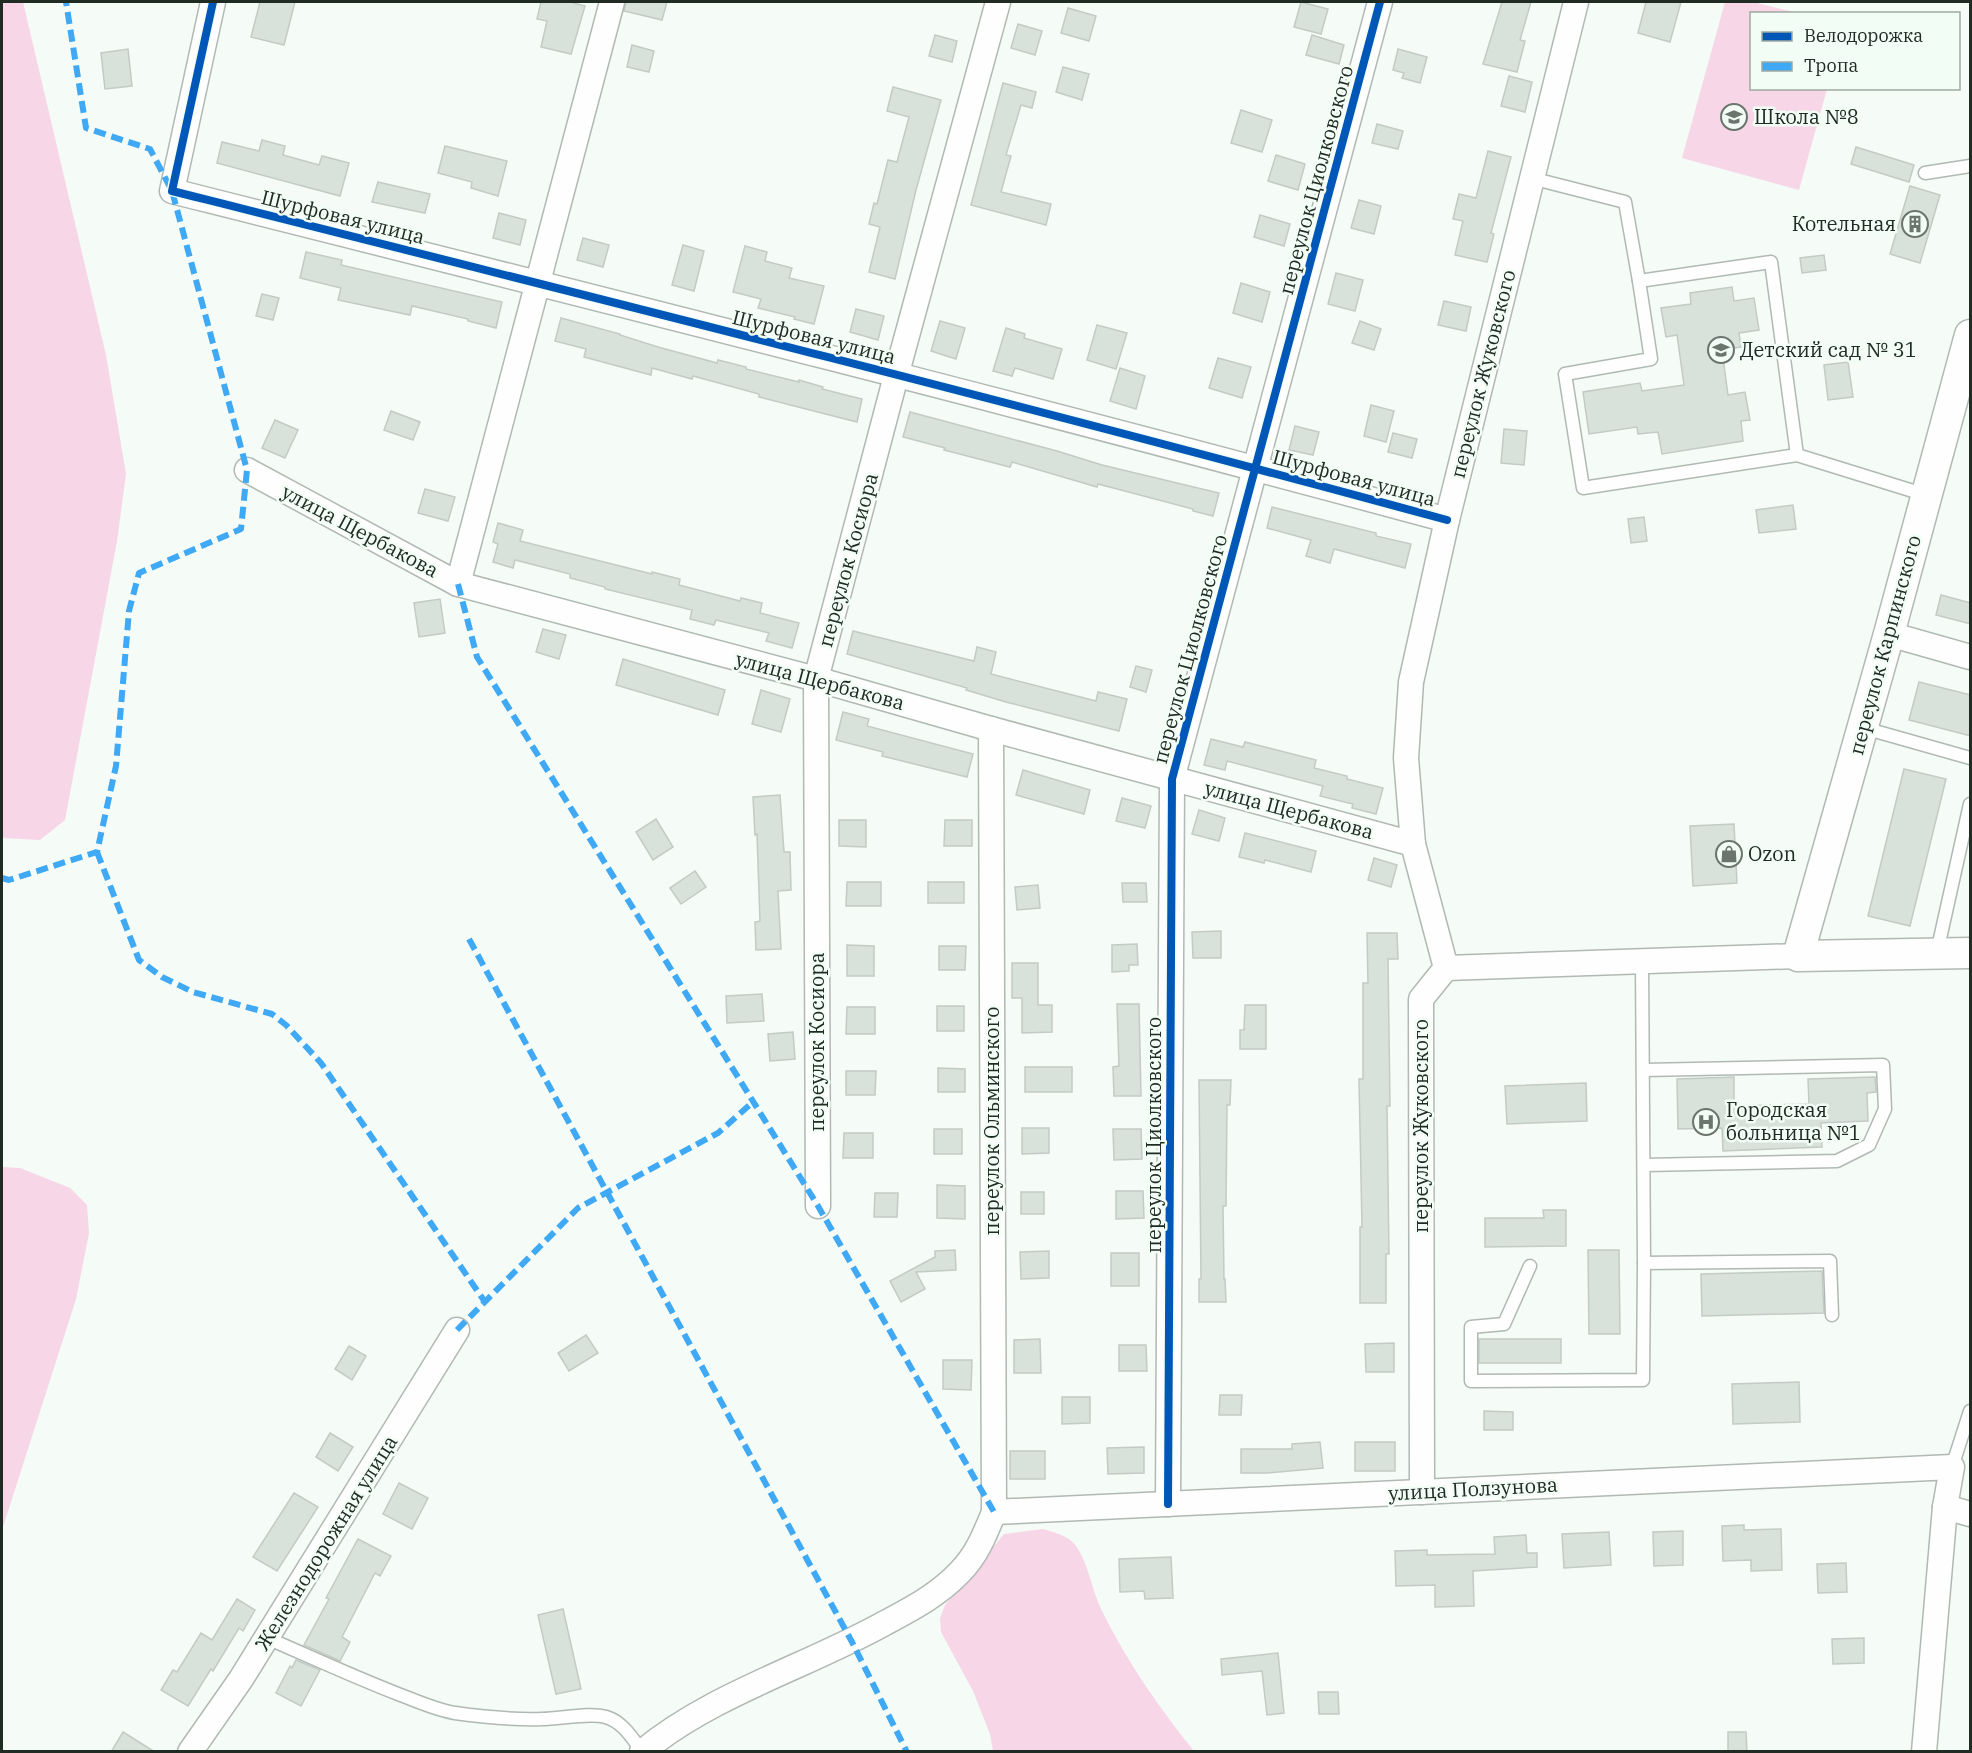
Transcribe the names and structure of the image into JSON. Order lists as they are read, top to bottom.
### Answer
{
  "streets": {
    "street": [
      "переулок Циолковского",
      "Шурфовая улица",
      "переулок Жуковского",
      "улица Щербакова",
      "переулок Косиора",
      "переулок Карпинского",
      "переулок Ольминского",
      "улица Ползунова",
      "Железнодорожная улица"
    ]
  },
  "crossings": [
    ["переулок Циолковского", "Шурфовая улица"],
    ["переулок Циолковского", "улица Щербакова"],
    ["переулок Циолковского", "улица Ползунова"],
    ["Шурфовая улица", "переулок Жуковского"],
    ["Шурфовая улица", "переулок Косиора"],
    ["переулок Жуковского", "улица Щербакова"],
    ["переулок Жуковского", "улица Ползунова"],
    ["улица Щербакова", "переулок Косиора"],
    ["улица Щербакова", "переулок Ольминского"],
    ["переулок Ольминского", "улица Ползунова"]
  ],
  "places": {
    "school or university": ["Школа №8", "Детский сад № 31"],
    "building": ["Котельная"],
    "shop": ["Ozon"],
    "hospital": ["Городская больница №1"]
  },
  "legend": ["Велодорожка", "Тропа"]
}
